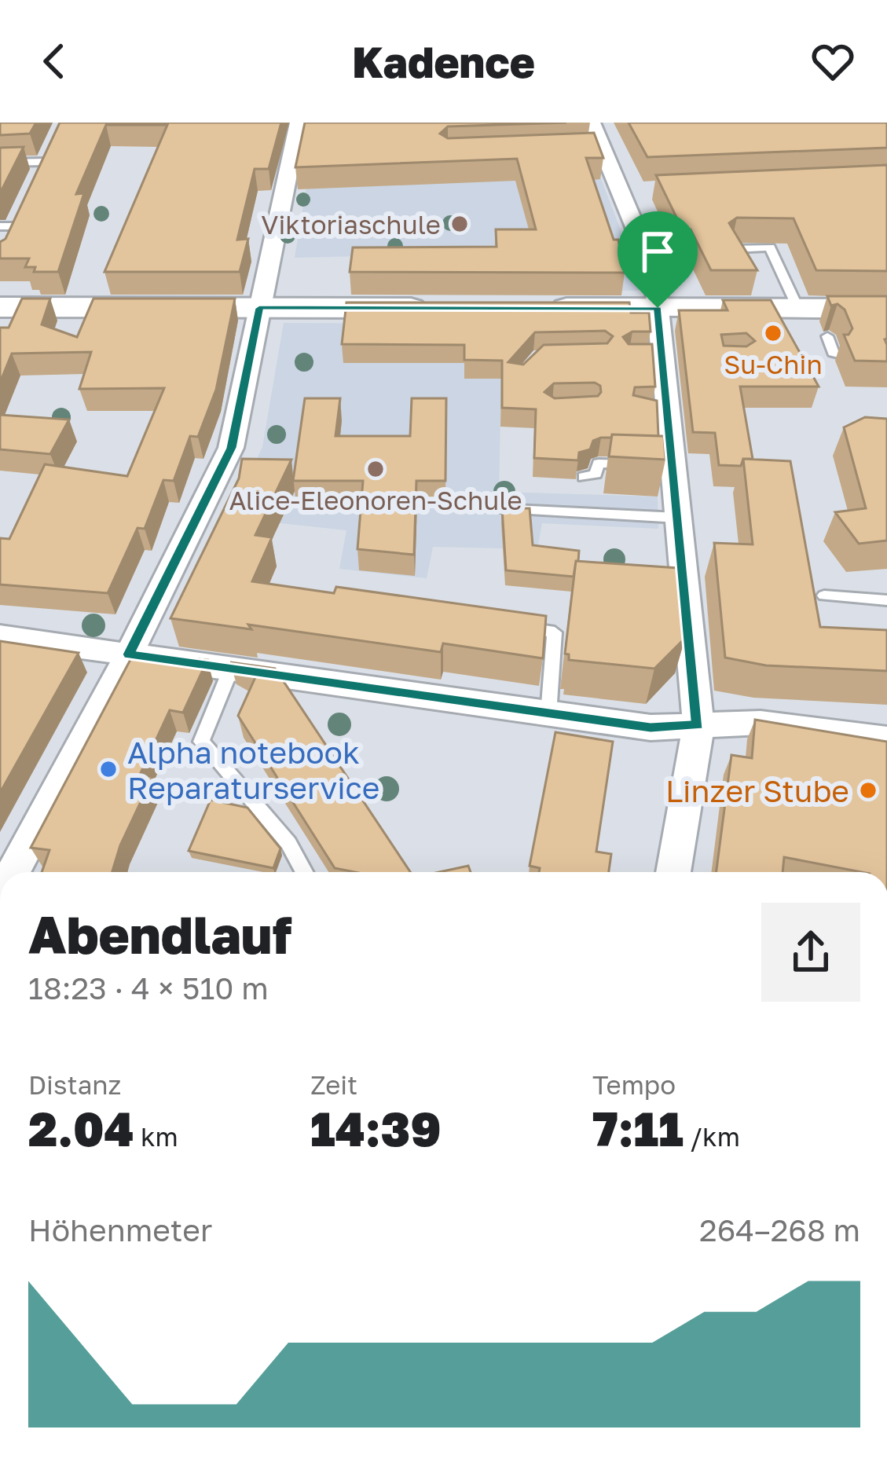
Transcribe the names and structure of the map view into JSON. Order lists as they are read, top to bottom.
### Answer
{
  "places": [
    "Viktoriaschule",
    "Su-Chin",
    "Alice-Eleonoren-Schule",
    "Alpha notebook Reparaturservice",
    "Linzer Stube"
  ],
  "page": {
    "header": "Kadence",
    "heading": ["Abendlauf", "18:23 · 4 × 510 m"],
    "stats": [
      ["Distanz", "2.04 km"],
      ["Zeit", "14:39"],
      ["Tempo", "7:11 /km"]
    ],
    "chart": ["Höhenmeter", "264–268 m"]
  }
}
